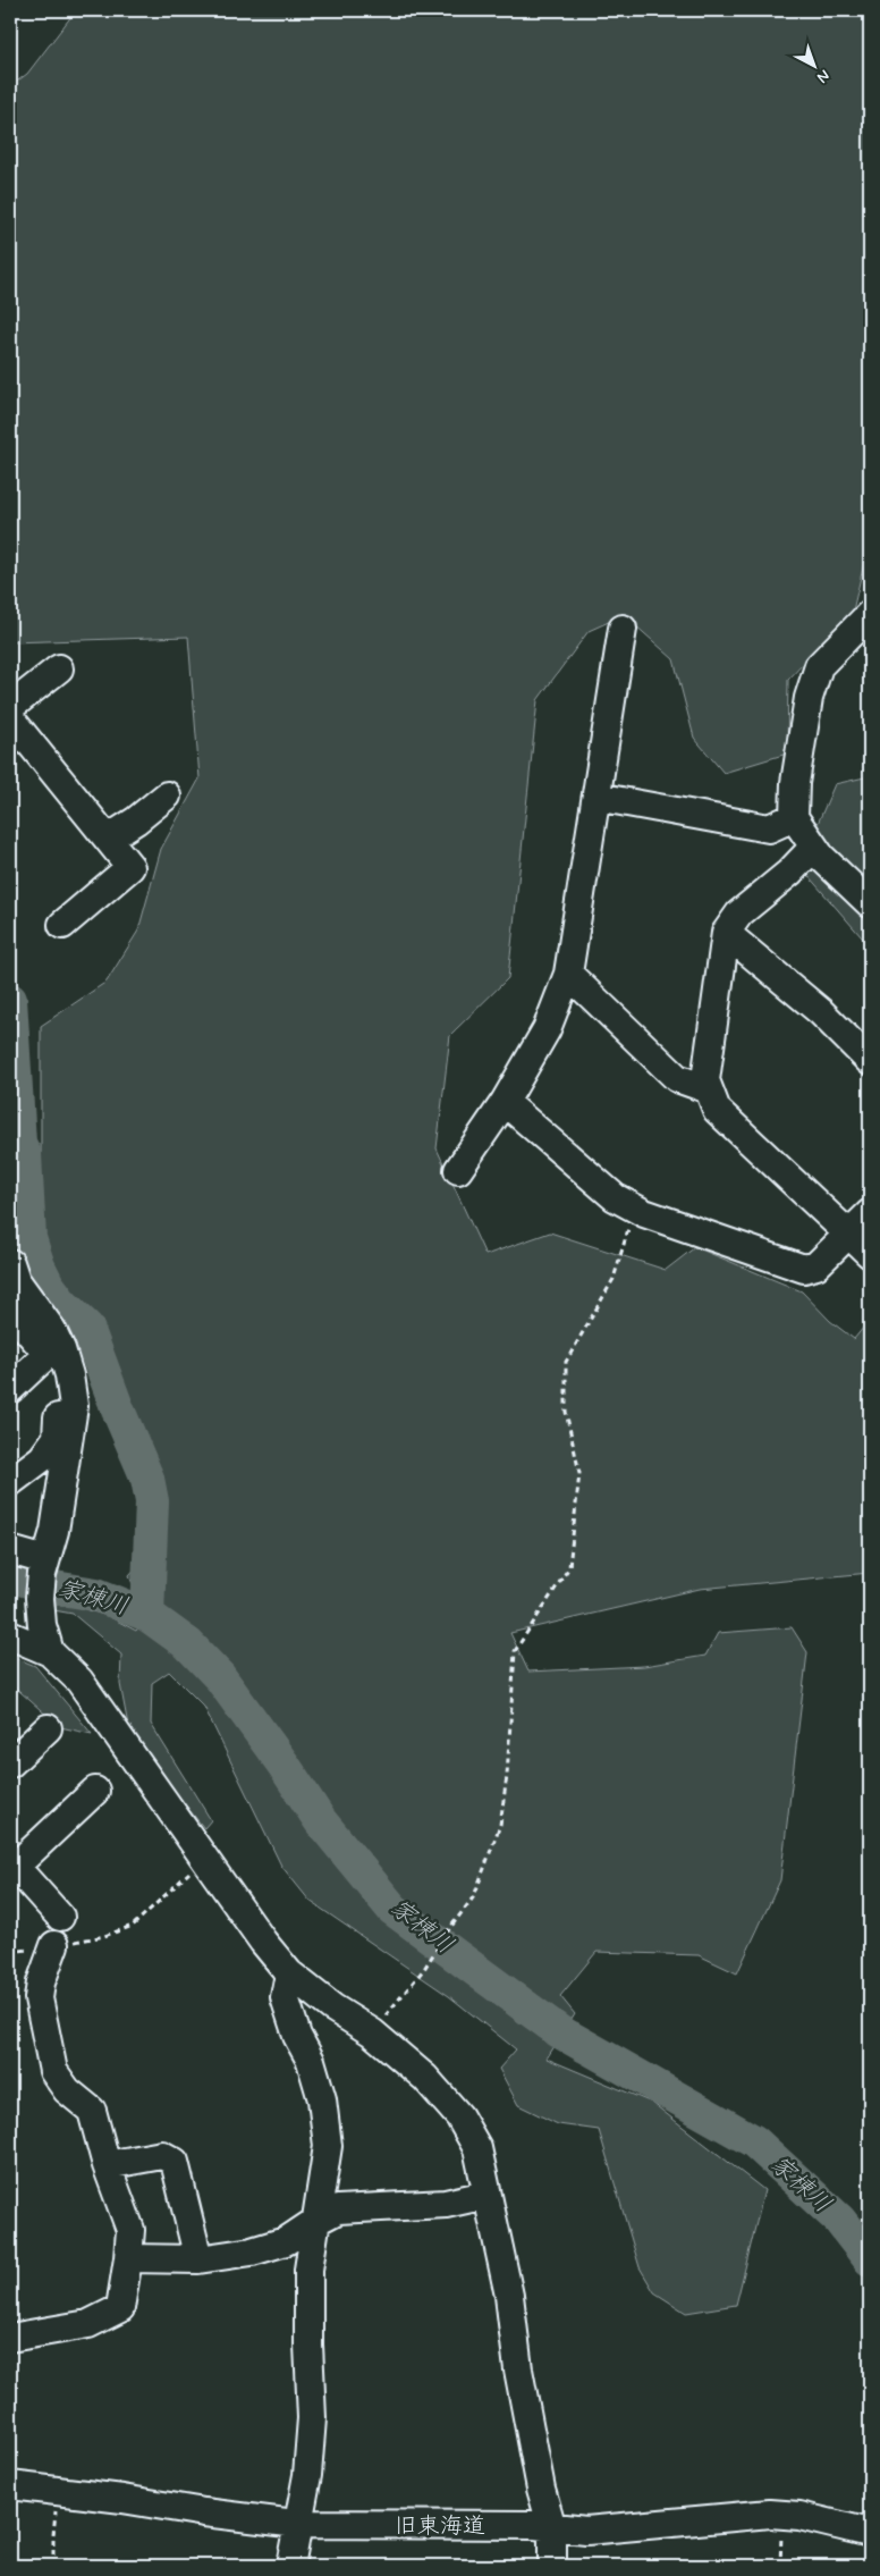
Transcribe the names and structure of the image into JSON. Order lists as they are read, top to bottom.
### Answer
{
  "streets": {
    "street": ["旧東海道"]
  },
  "water": ["家棟川"],
  "north": "bottom right"
}
